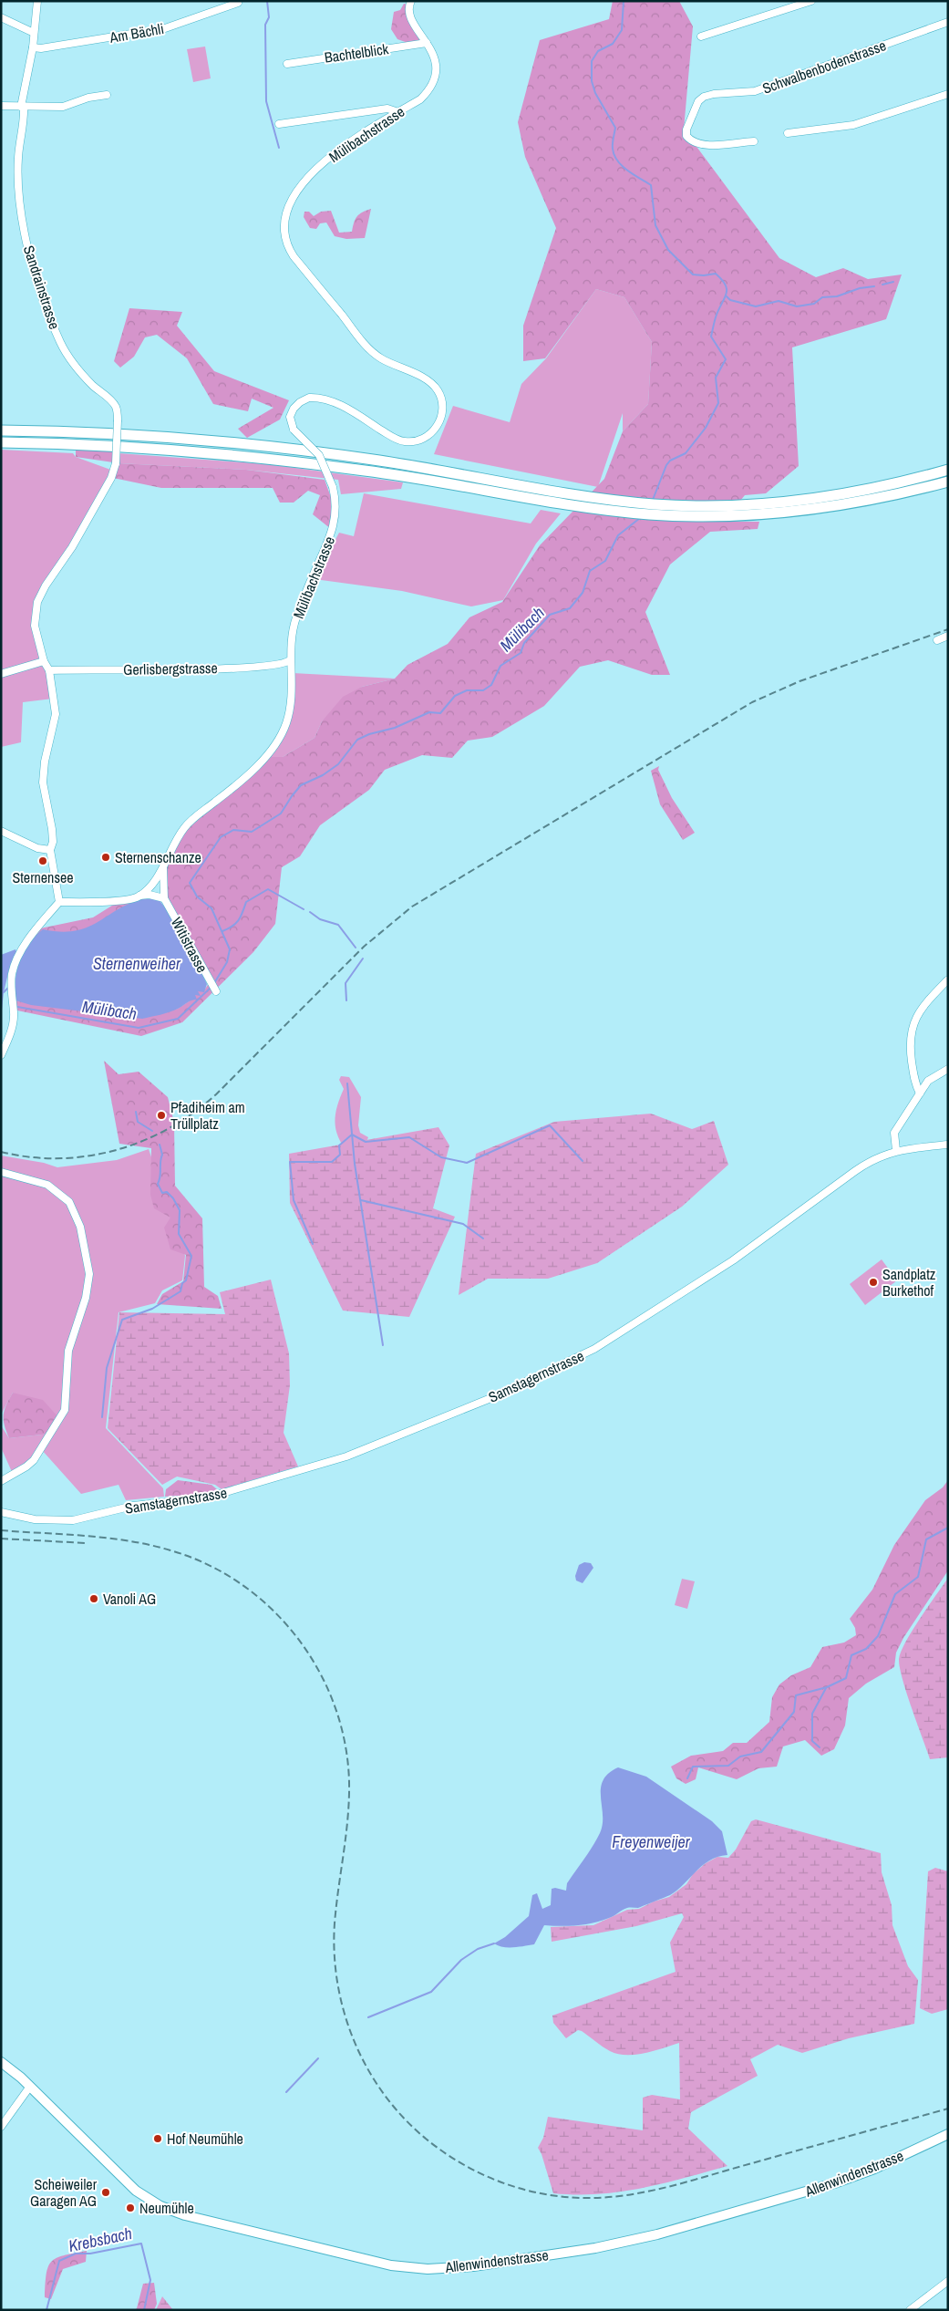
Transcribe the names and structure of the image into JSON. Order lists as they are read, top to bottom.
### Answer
{
  "streets": {
    "main road": ["Allenwindenstrasse"],
    "street": [
      "Am Bächli",
      "Bachtelblick",
      "Schwalbenbodenstrasse",
      "Mülibachstrasse",
      "Sandrainstrasse",
      "Gerlisbergstrasse",
      "Witistrasse",
      "Samstagernstrasse"
    ]
  },
  "crossings": [
    ["Am Bächli", "Sandrainstrasse"],
    ["Bachtelblick", "Mülibachstrasse"],
    ["Mülibachstrasse", "Gerlisbergstrasse"],
    ["Mülibachstrasse", "Witistrasse"],
    ["Sandrainstrasse", "Gerlisbergstrasse"]
  ],
  "water": [
    "Mülibach",
    "Sternenweiher",
    "Freyenweijer",
    "Krebsbach"
  ],
  "places": [
    "Sternenschanze",
    "Sternensee",
    "Pfadiheim am Trüllplatz",
    "Sandplatz Burkethof",
    "Vanoli AG",
    "Hof Neumühle",
    "Scheiweiler Garagen AG",
    "Neumühle"
  ]
}
